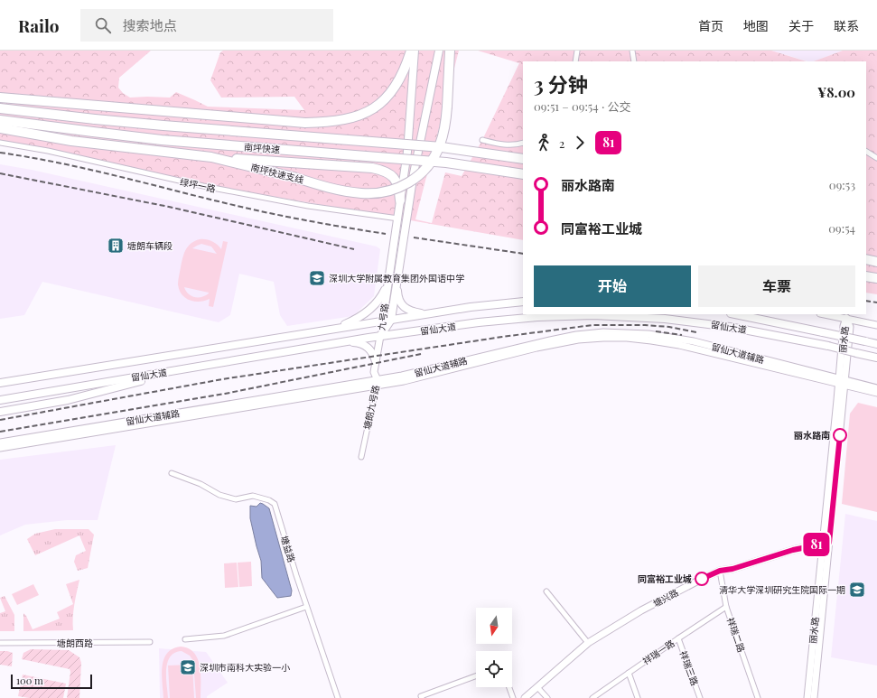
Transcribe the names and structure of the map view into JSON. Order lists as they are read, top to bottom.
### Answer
{
  "streets": {
    "highway": ["南坪快速", "南坪快速支线"],
    "main road": [
      "九号路",
      "留仙大道",
      "丽水路",
      "留仙大道辅路",
      "塘朗九号路",
      "塘兴路"
    ],
    "street": [
      "绿坪一路",
      "塘益路",
      "祥瑞二路",
      "塘朗西路",
      "祥瑞一路",
      "祥瑞三路"
    ]
  },
  "crossings": [
    ["绿坪一路", "九号路"],
    ["九号路", "留仙大道"],
    ["九号路", "塘朗九号路"],
    ["留仙大道", "塘朗九号路"],
    ["丽水路", "留仙大道辅路"],
    ["丽水路", "塘兴路"],
    ["留仙大道辅路", "塘朗九号路"],
    ["塘兴路", "祥瑞二路"],
    ["祥瑞二路", "祥瑞一路"],
    ["祥瑞一路", "祥瑞三路"]
  ],
  "places": {
    "building": ["塘朗车辆段"],
    "school or university": ["深圳大学附属教育集团外国语中学", "清华大学深圳研究生院国际一期", "深圳市南科大实验一小"],
    "other": ["丽水路南", "同富裕工业城"]
  },
  "lines": ["bus line 81"],
  "scale_bar": "100 m",
  "north": "bottom",
  "page": {
    "header": "Railo",
    "search": "搜索地点",
    "nav": [
      "首页",
      "地图",
      "关于",
      "联系"
    ],
    "on_map": "81",
    "heading": ["3 分钟", "09:51 – 09:54 · 公交", "¥8.00"],
    "legs": ["2", "81"],
    "list": [
      {
        "name": "丽水路南",
        "value": "09:53"
      },
      {
        "name": "同富裕工业城",
        "value": "09:54"
      }
    ],
    "buttons": ["开始", "车票"],
    "scale": "100 m"
  }
}
